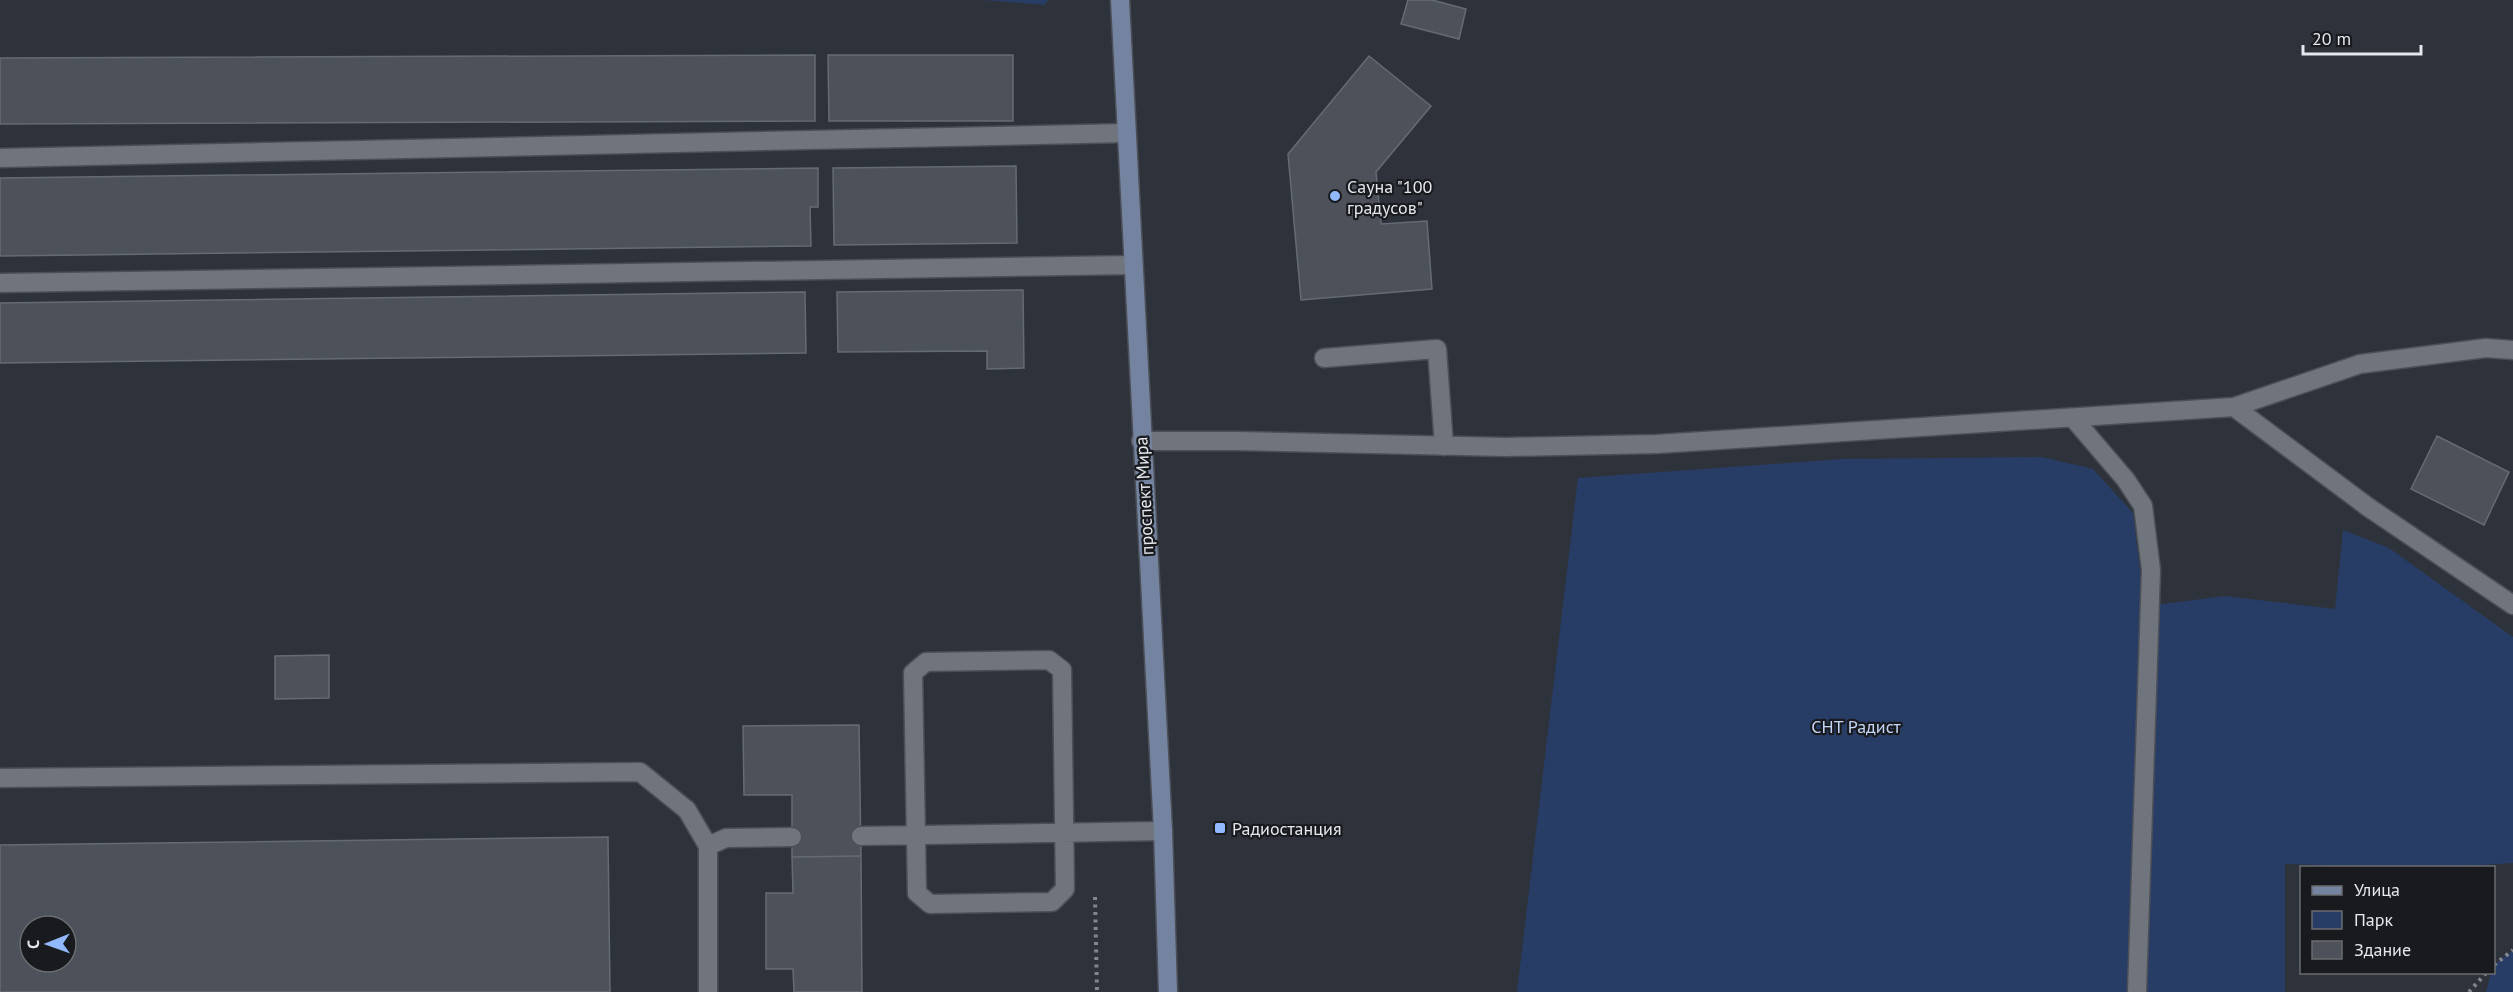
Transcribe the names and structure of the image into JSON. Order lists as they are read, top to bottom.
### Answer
{
  "streets": {
    "street": ["проспект Мира"]
  },
  "parks": ["СНТ Радист"],
  "places": {
    "other": ["Сауна \"100 градусов\""],
    "transit": ["Радиостанция"]
  },
  "legend": ["Улица", "Парк", "Здание"],
  "scale_bar": "20 m",
  "north": "left"
}
